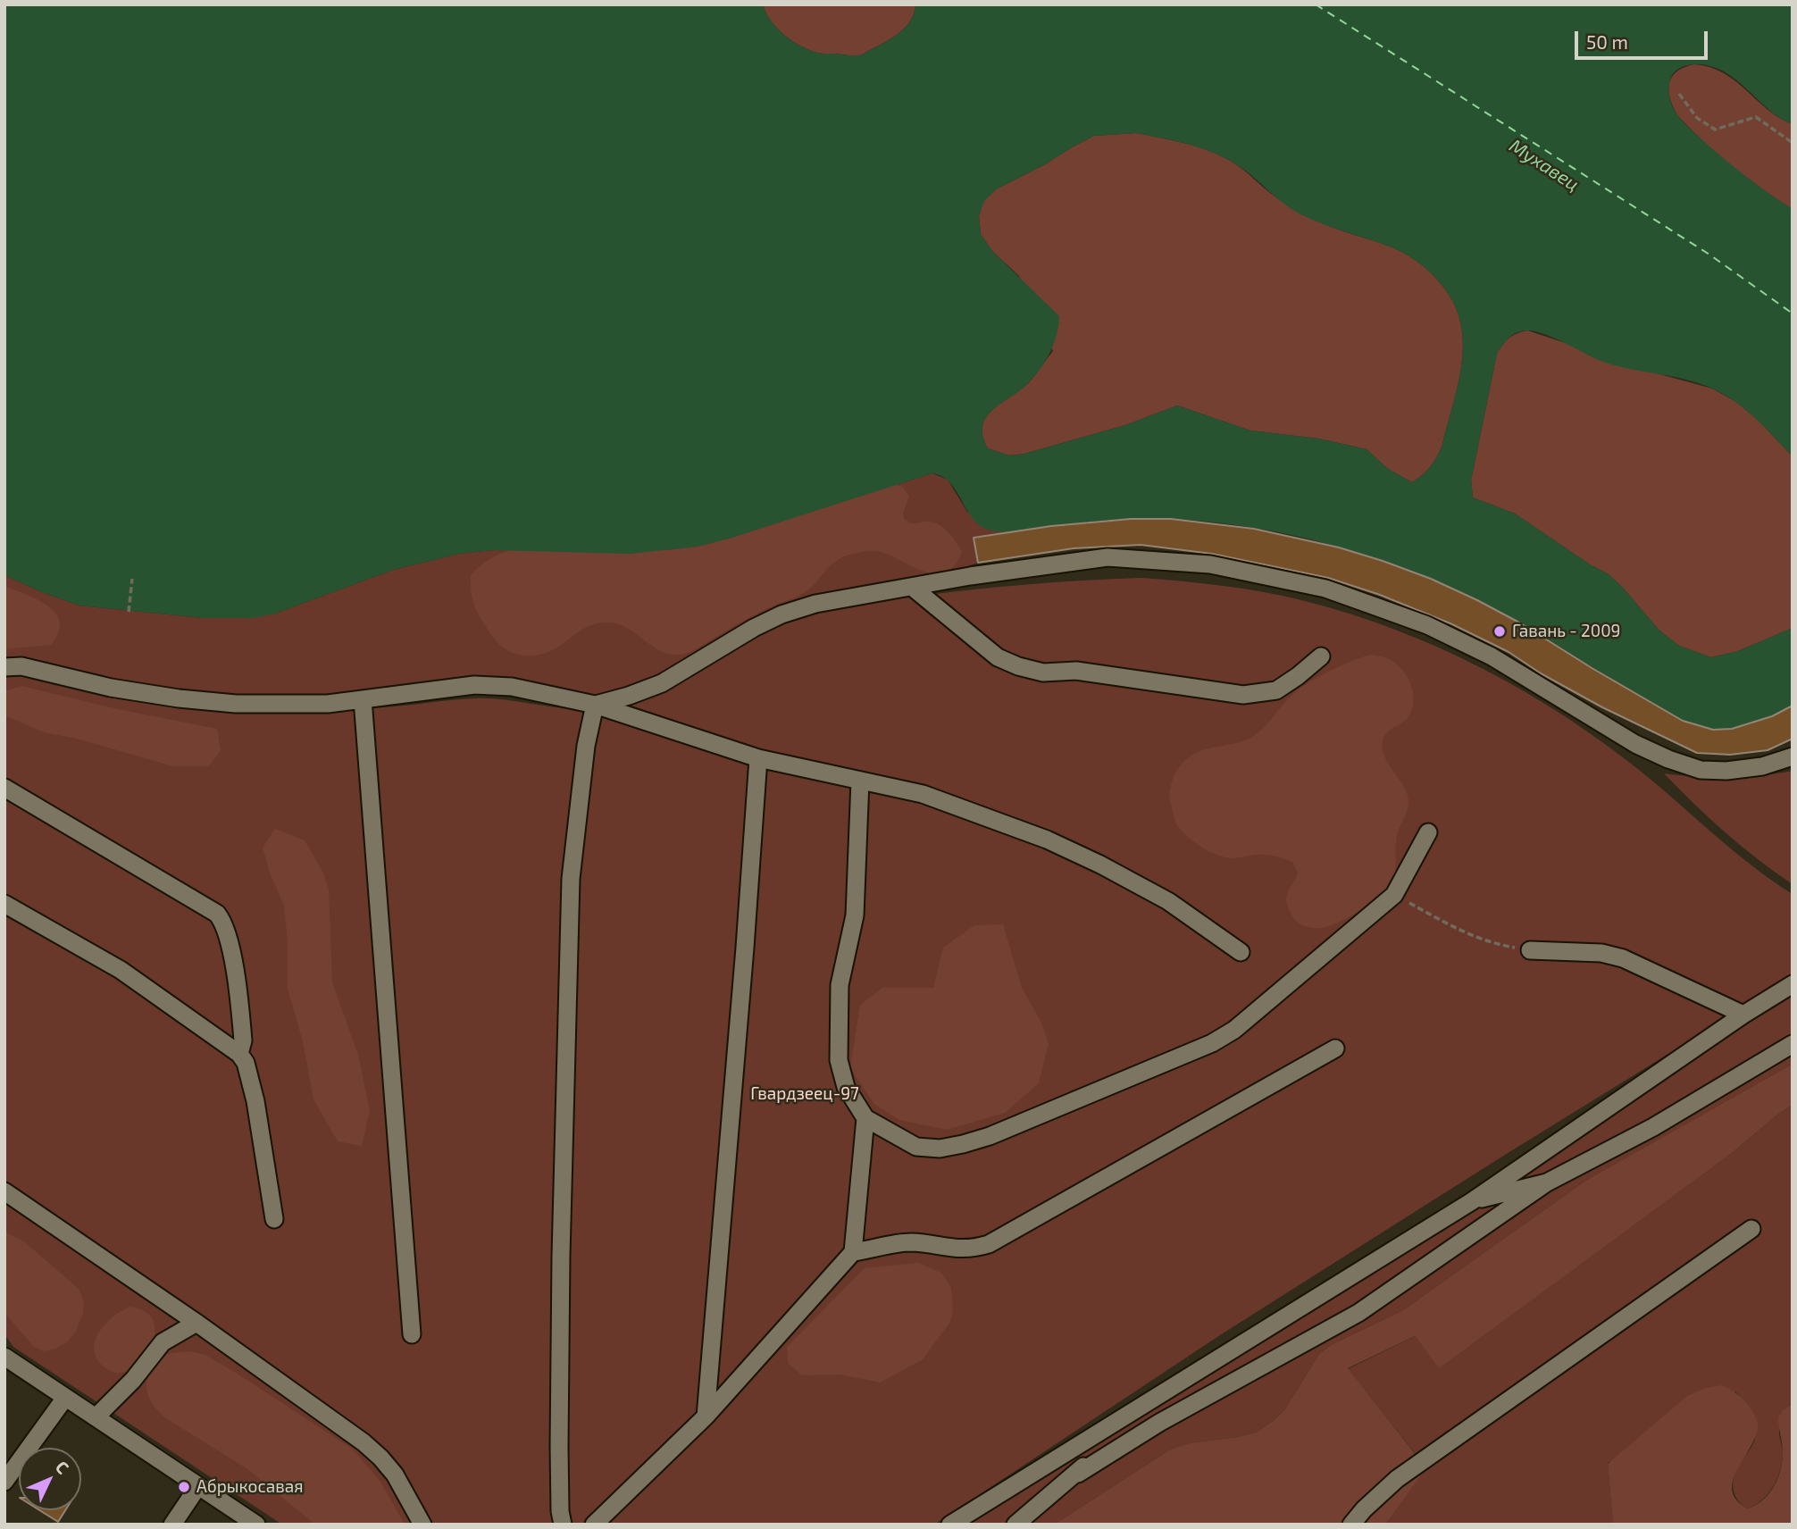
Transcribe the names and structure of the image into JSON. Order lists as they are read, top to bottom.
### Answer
{
  "water": ["Мухавец"],
  "parks": ["Гвардзеец-97"],
  "places": ["Гавань - 2009", "Абрыкосавая"],
  "scale_bar": "50 m",
  "north": "top right"
}
